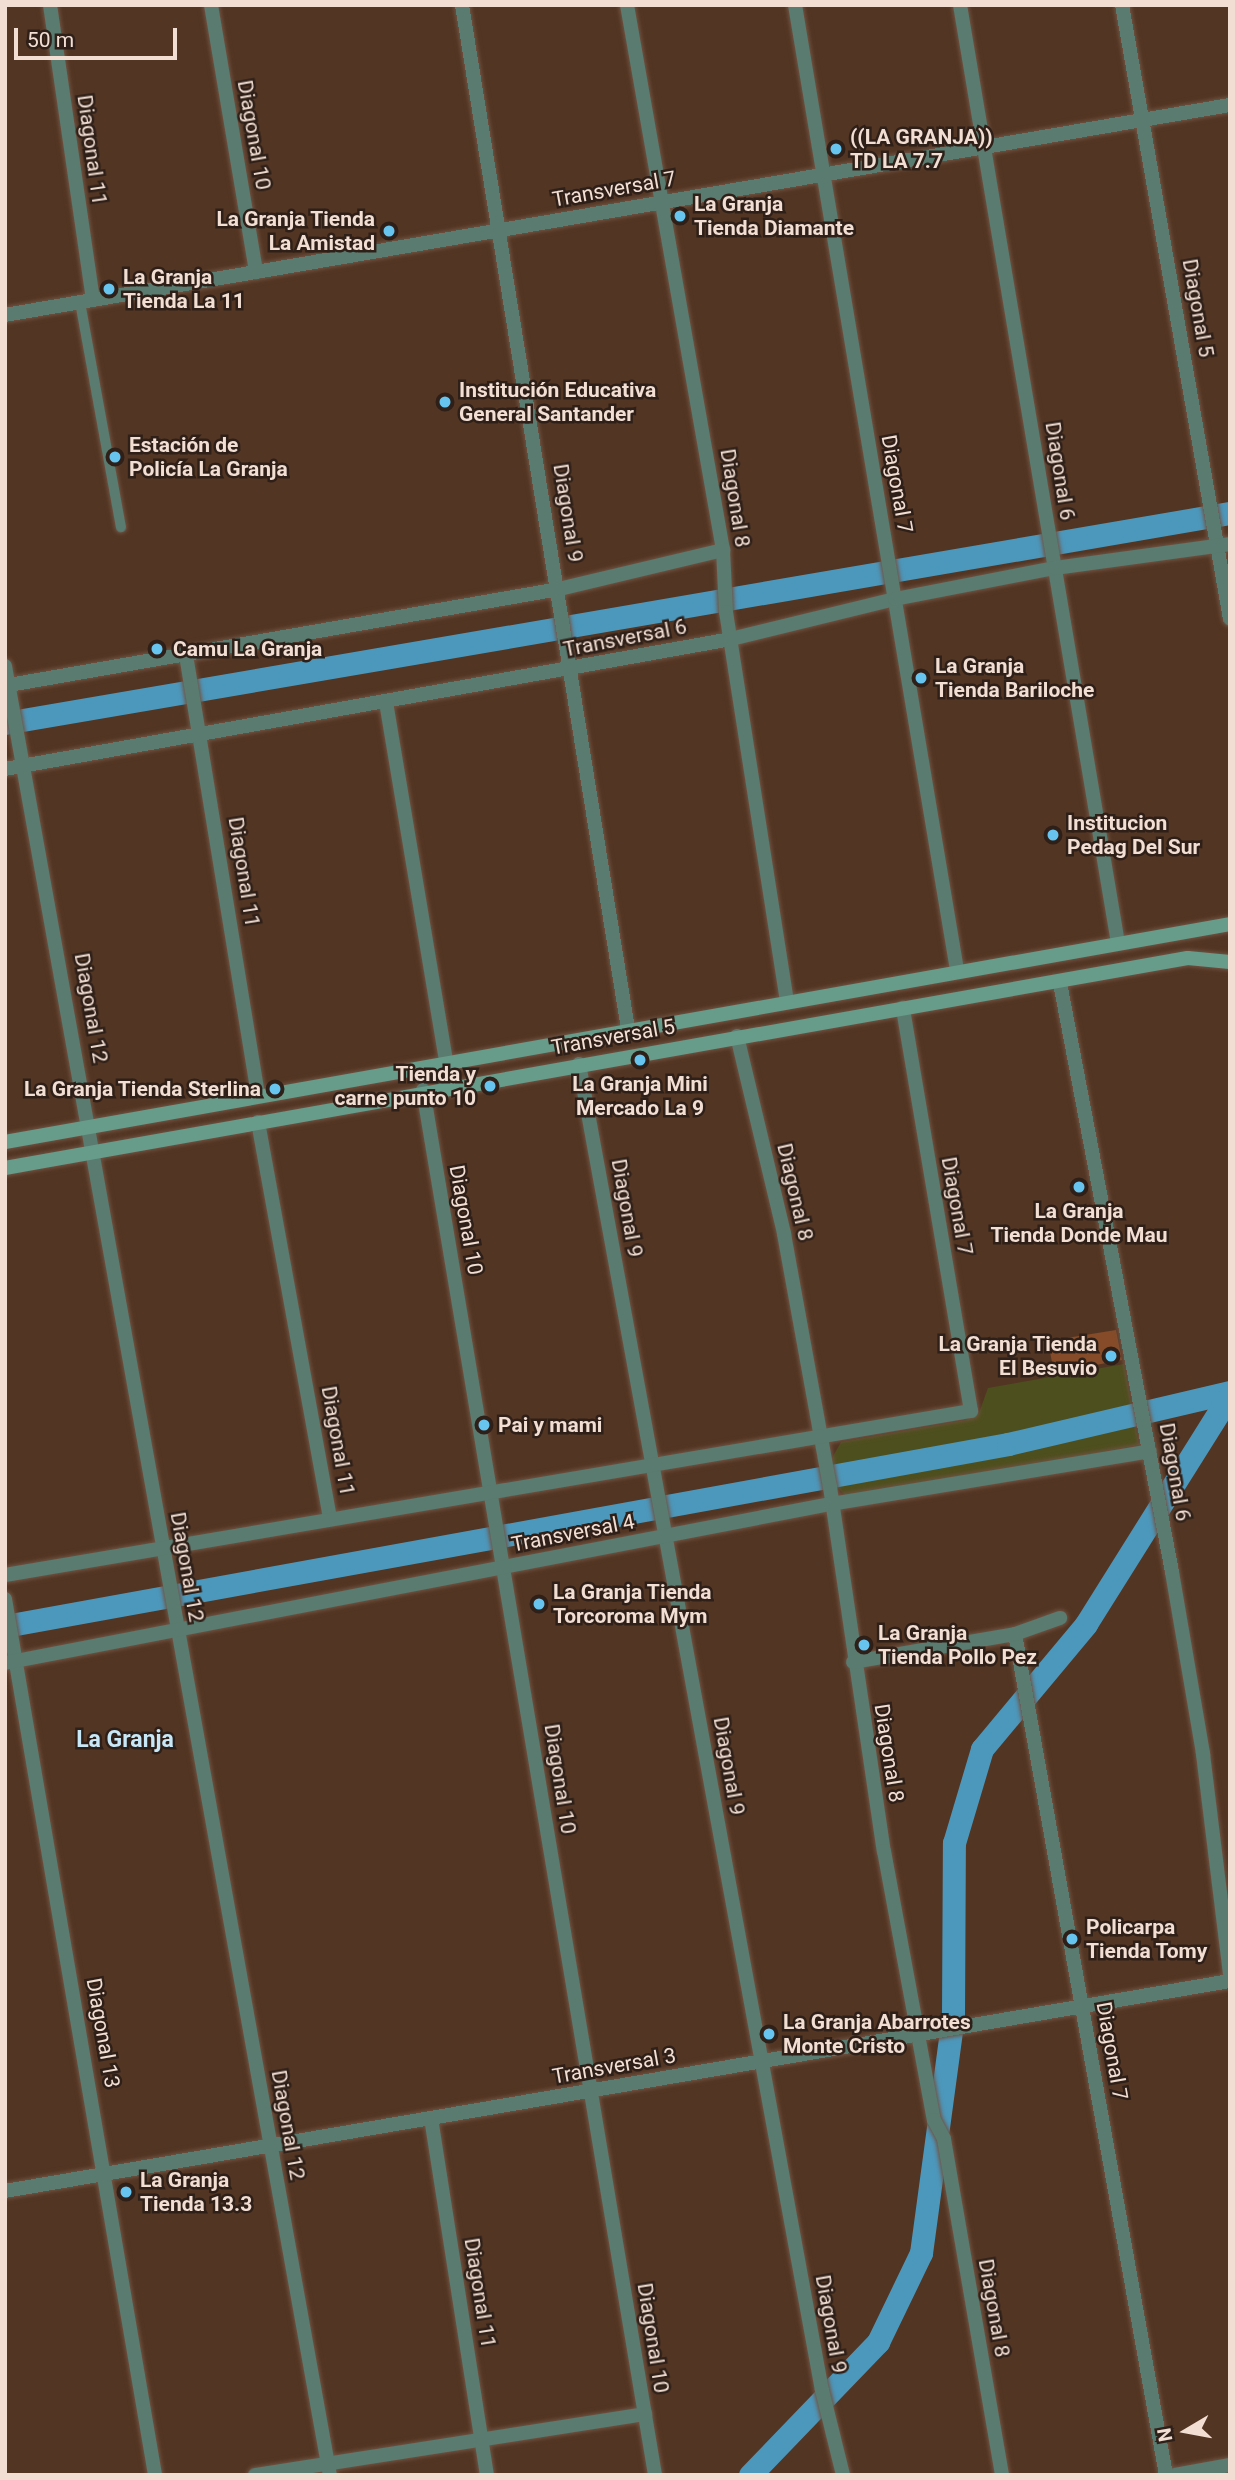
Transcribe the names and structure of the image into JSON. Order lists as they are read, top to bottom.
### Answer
{
  "streets": {
    "street": [
      "Diagonal 10",
      "Diagonal 11",
      "Transversal 7",
      "Diagonal 5",
      "Diagonal 6",
      "Diagonal 7",
      "Diagonal 8",
      "Diagonal 9",
      "Transversal 6",
      "Diagonal 12",
      "Transversal 5",
      "Transversal 4",
      "Diagonal 13",
      "Transversal 3"
    ]
  },
  "crossings": [
    ["Diagonal 10", "Transversal 7"],
    ["Diagonal 10", "Transversal 5"],
    ["Diagonal 10", "Transversal 4"],
    ["Diagonal 10", "Transversal 3"],
    ["Diagonal 11", "Transversal 7"],
    ["Diagonal 11", "Transversal 6"],
    ["Diagonal 11", "Transversal 5"],
    ["Diagonal 11", "Transversal 3"],
    ["Transversal 7", "Diagonal 5"],
    ["Transversal 7", "Diagonal 6"],
    ["Transversal 7", "Diagonal 7"],
    ["Transversal 7", "Diagonal 8"],
    ["Transversal 7", "Diagonal 9"],
    ["Diagonal 5", "Transversal 6"],
    ["Diagonal 6", "Transversal 6"],
    ["Diagonal 6", "Transversal 5"],
    ["Diagonal 6", "Transversal 4"],
    ["Diagonal 7", "Diagonal 8"],
    ["Diagonal 7", "Transversal 6"],
    ["Diagonal 7", "Transversal 5"],
    ["Diagonal 7", "Transversal 3"],
    ["Diagonal 8", "Transversal 6"],
    ["Diagonal 8", "Transversal 5"],
    ["Diagonal 8", "Transversal 4"],
    ["Diagonal 8", "Transversal 3"],
    ["Diagonal 9", "Transversal 6"],
    ["Diagonal 9", "Transversal 5"],
    ["Diagonal 9", "Transversal 4"],
    ["Diagonal 9", "Transversal 3"],
    ["Transversal 6", "Diagonal 12"],
    ["Diagonal 12", "Transversal 5"],
    ["Diagonal 12", "Transversal 4"],
    ["Diagonal 12", "Transversal 3"],
    ["Transversal 4", "Diagonal 13"],
    ["Diagonal 13", "Transversal 3"]
  ],
  "districts": ["La Granja"],
  "places": [
    "((LA GRANJA)) TD LA 7.7",
    "La Granja Tienda Diamante",
    "La Granja Tienda La Amistad",
    "La Granja Tienda La 11",
    "Institución Educativa General Santander",
    "Estación de Policía La Granja",
    "Camu La Granja",
    "La Granja Tienda Bariloche",
    "Institucion Pedag Del Sur",
    "La Granja Mini Mercado La 9",
    "Tienda y carne punto 10",
    "La Granja Tienda Sterlina",
    "La Granja Tienda Donde Mau",
    "La Granja Tienda El Besuvio",
    "Pai y mami",
    "La Granja Tienda Torcoroma Mym",
    "La Granja Tienda Pollo Pez",
    "Policarpa Tienda Tomy",
    "La Granja Abarrotes Monte Cristo",
    "La Granja Tienda 13.3"
  ],
  "scale_bar": "50 m",
  "north": "left"
}
